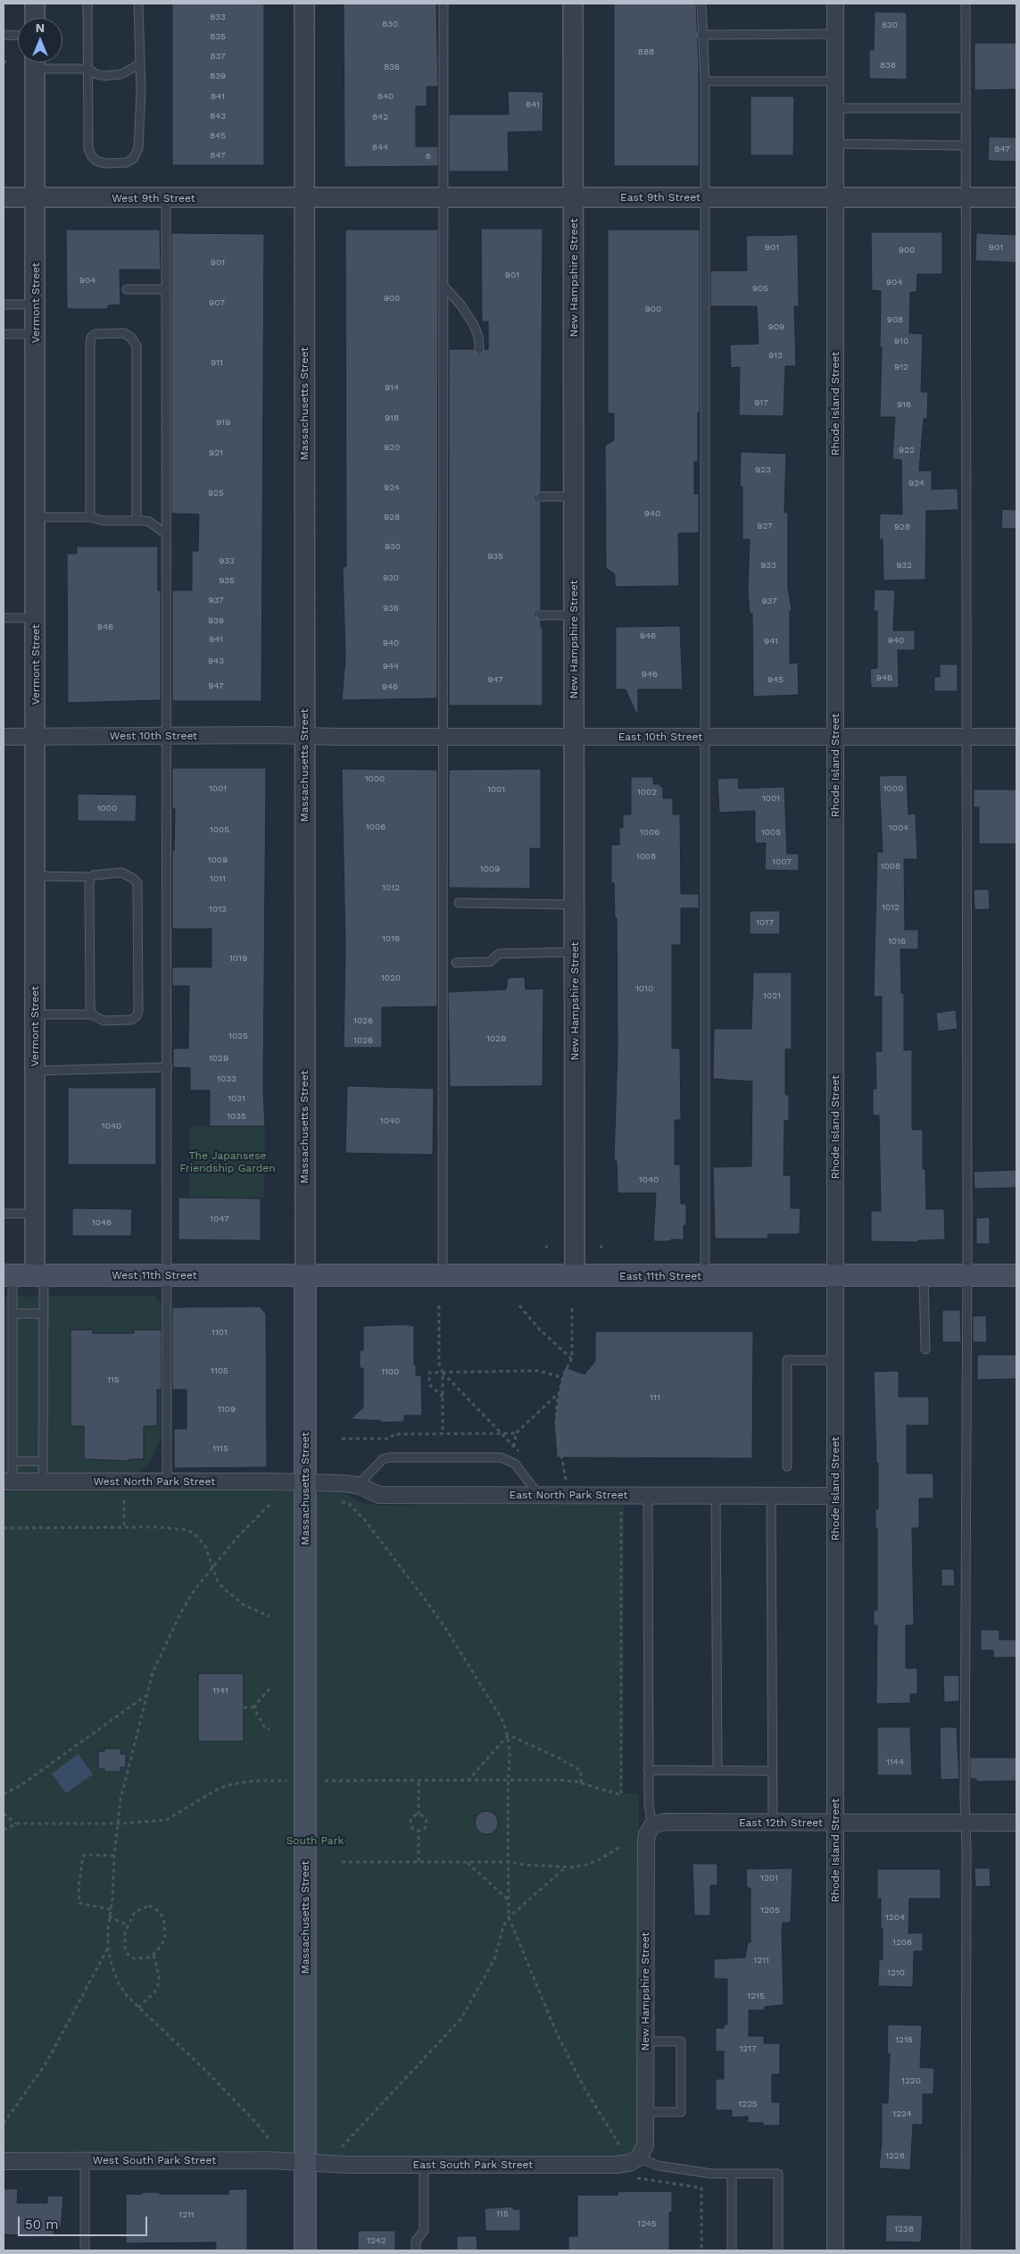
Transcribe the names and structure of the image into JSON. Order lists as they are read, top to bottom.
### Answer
{
  "streets": {
    "main road": ["Massachusetts Street", "West 11th Street", "East 11th Street"],
    "street": [
      "East 9th Street",
      "West 9th Street",
      "New Hampshire Street",
      "Vermont Street",
      "Rhode Island Street",
      "West 10th Street",
      "East 10th Street",
      "West North Park Street",
      "East North Park Street",
      "East 12th Street",
      "West South Park Street",
      "East South Park Street"
    ]
  },
  "crossings": [
    ["East 9th Street", "West 9th Street"],
    ["East 9th Street", "New Hampshire Street"],
    ["East 9th Street", "Massachusetts Street"],
    ["East 9th Street", "Rhode Island Street"],
    ["West 9th Street", "Vermont Street"],
    ["West 9th Street", "Massachusetts Street"],
    ["New Hampshire Street", "East 10th Street"],
    ["New Hampshire Street", "East 11th Street"],
    ["New Hampshire Street", "East 12th Street"],
    ["New Hampshire Street", "East South Park Street"],
    ["Vermont Street", "West 10th Street"],
    ["Vermont Street", "West 11th Street"],
    ["Massachusetts Street", "West 10th Street"],
    ["Massachusetts Street", "East 10th Street"],
    ["Massachusetts Street", "West 11th Street"],
    ["Massachusetts Street", "East 11th Street"],
    ["Massachusetts Street", "West North Park Street"],
    ["Massachusetts Street", "East North Park Street"],
    ["Massachusetts Street", "West South Park Street"],
    ["Massachusetts Street", "East South Park Street"],
    ["Rhode Island Street", "East 10th Street"],
    ["Rhode Island Street", "East 11th Street"],
    ["Rhode Island Street", "East North Park Street"],
    ["Rhode Island Street", "East 12th Street"],
    ["West 10th Street", "East 10th Street"],
    ["West 11th Street", "East 11th Street"],
    ["West North Park Street", "East North Park Street"],
    ["West South Park Street", "East South Park Street"]
  ],
  "parks": ["The Japansese Friendship Garden", "South Park"],
  "house_numbers": [
    "833",
    "830",
    "830",
    "835",
    "888",
    "837",
    "836",
    "836",
    "839",
    "841",
    "840",
    "841",
    "843",
    "842",
    "845",
    "844",
    "847",
    "847",
    "6",
    "901",
    "901",
    "900",
    "901",
    "901",
    "904",
    "904",
    "905",
    "900",
    "907",
    "900",
    "908",
    "909",
    "910",
    "913",
    "911",
    "912",
    "914",
    "917",
    "916",
    "918",
    "919",
    "920",
    "922",
    "921",
    "923",
    "924",
    "924",
    "925",
    "940",
    "928",
    "927",
    "928",
    "930",
    "935",
    "933",
    "933",
    "932",
    "930",
    "935",
    "937",
    "937",
    "936",
    "939",
    "946",
    "946",
    "941",
    "940",
    "941",
    "940",
    "943",
    "944",
    "946",
    "946",
    "947",
    "945",
    "947",
    "946",
    "1000",
    "1001",
    "1000",
    "1001",
    "1002",
    "1001",
    "1000",
    "1006",
    "1004",
    "1005",
    "1006",
    "1005",
    "1008",
    "1009",
    "1007",
    "1008",
    "1009",
    "1011",
    "1012",
    "1012",
    "1013",
    "1017",
    "1016",
    "1016",
    "1019",
    "1020",
    "1010",
    "1021",
    "1026",
    "1025",
    "1029",
    "1026",
    "1029",
    "1033",
    "1031",
    "1035",
    "1040",
    "1040",
    "1040",
    "1047",
    "1046",
    "1101",
    "1105",
    "1100",
    "115",
    "111",
    "1109",
    "1115",
    "1141",
    "1144",
    "1201",
    "1205",
    "1204",
    "1206",
    "1211",
    "1210",
    "1215",
    "1216",
    "1217",
    "1220",
    "1225",
    "1224",
    "1228",
    "115",
    "1211",
    "1245",
    "1238",
    "1242"
  ],
  "scale_bar": "50 m",
  "north": "top"
}
